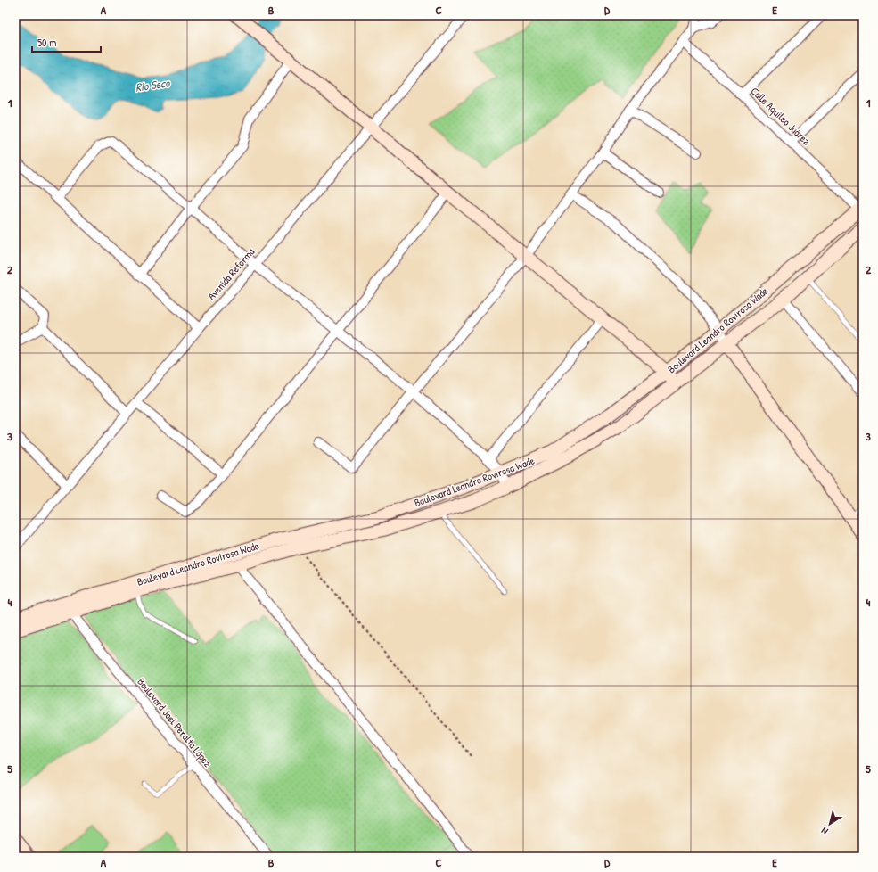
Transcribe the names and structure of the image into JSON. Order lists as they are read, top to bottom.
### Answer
{
  "streets": {
    "main road": ["Boulevard Leandro Rovirosa Wade"],
    "street": ["Calle Aquileo Juárez", "Avenida Reforma", "Boulevard Joel Peralta López"]
  },
  "crossings": [
    ["Calle Aquileo Juárez", "Boulevard Leandro Rovirosa Wade"],
    ["Boulevard Leandro Rovirosa Wade", "Boulevard Joel Peralta López"]
  ],
  "water": ["Río Seco"],
  "scale_bar": "50 m",
  "north": "bottom left",
  "grid": {
    "columns": [
      "A",
      "B",
      "C",
      "D",
      "E"
    ],
    "rows": [
      "1",
      "2",
      "3",
      "4",
      "5"
    ]
  }
}
